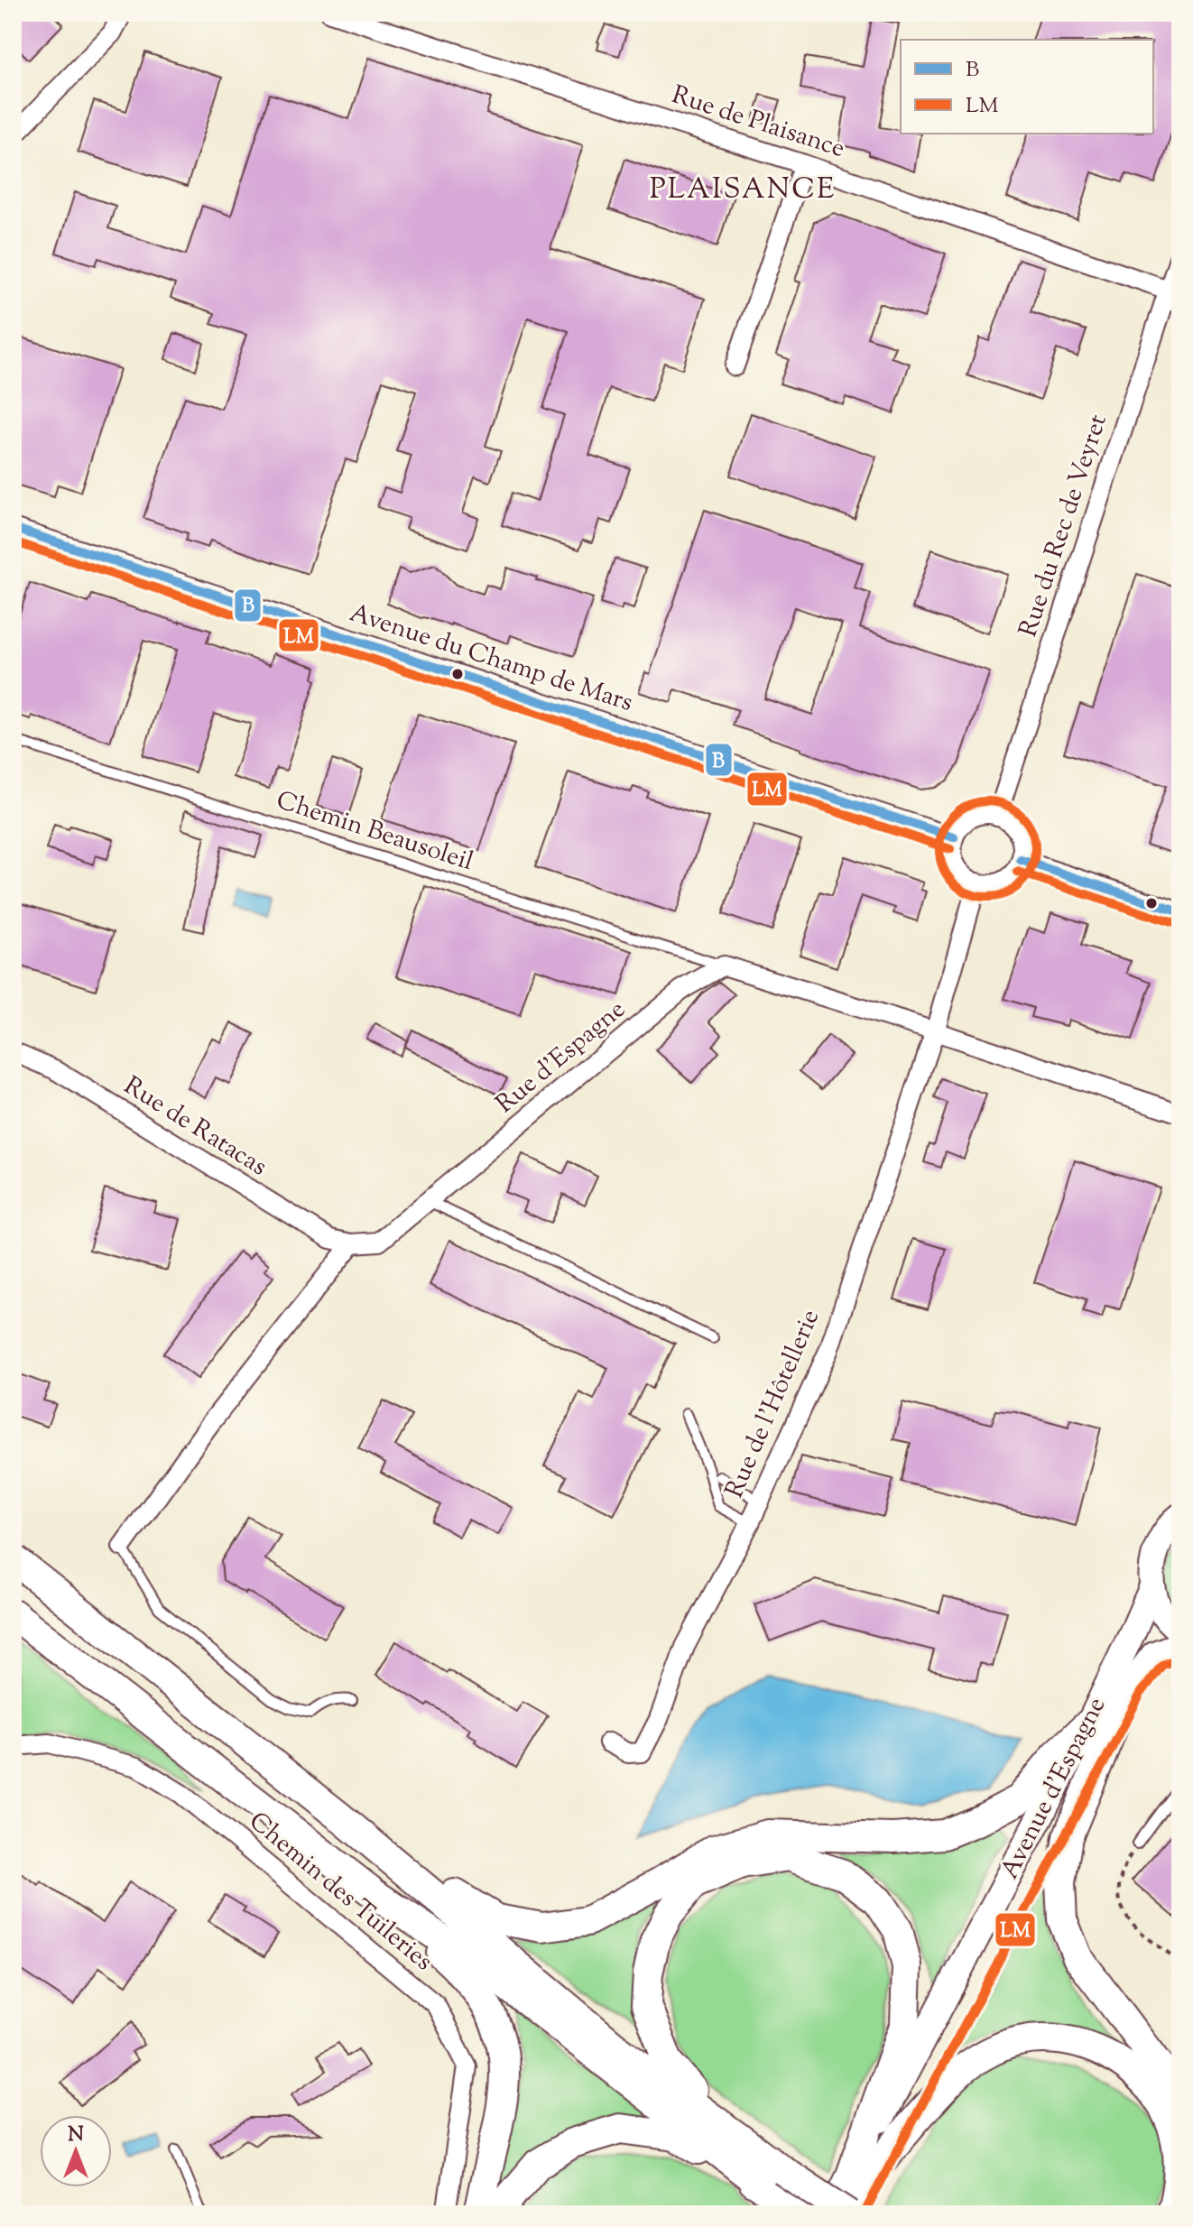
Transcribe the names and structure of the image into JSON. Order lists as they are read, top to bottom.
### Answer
{
  "streets": {
    "main road": ["Avenue d'Espagne"],
    "street": [
      "Rue de Plaisance",
      "Rue du Rec de Veyret",
      "Avenue du Champ de Mars",
      "Rue d'Espagne",
      "Rue de Ratacas",
      "Rue de l'Hôtellerie",
      "Chemin des Tuileries"
    ],
    "lane": ["Chemin Beausoleil"]
  },
  "crossings": [
    ["Rue de Plaisance", "Rue du Rec de Veyret"],
    ["Rue du Rec de Veyret", "Avenue du Champ de Mars"],
    ["Chemin Beausoleil", "Rue d'Espagne"],
    ["Rue d'Espagne", "Rue de Ratacas"]
  ],
  "districts": ["PLAISANCE"],
  "lines": ["transit line B", "transit line LM"],
  "legend": ["B", "LM"],
  "north": "top"
}
